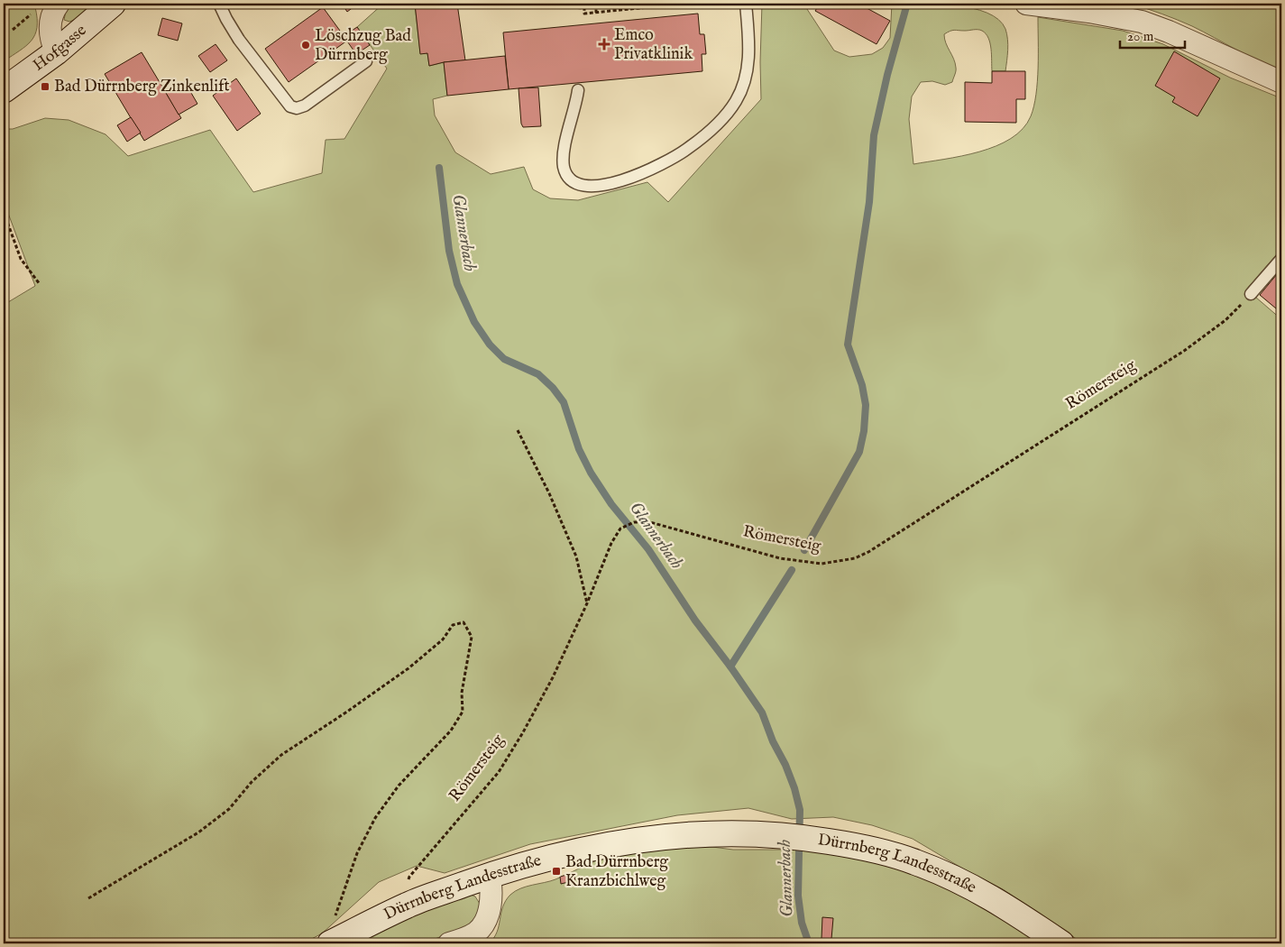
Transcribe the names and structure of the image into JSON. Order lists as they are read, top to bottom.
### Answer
{
  "streets": {
    "main road": ["Hofgasse", "Dürrnberg Landesstraße"],
    "path": ["Römersteig"]
  },
  "crossings": [
    ["Römersteig", "Dürrnberg Landesstraße"]
  ],
  "water": ["Glannerbach"],
  "places": {
    "health": ["Emco Privatklinik"],
    "other": ["Löschzug Bad Dürrnberg"],
    "transit": ["Bad Dürrnberg Zinkenlift", "Bad Dürrnberg Kranzbichlweg"]
  },
  "scale_bar": "20 m"
}
